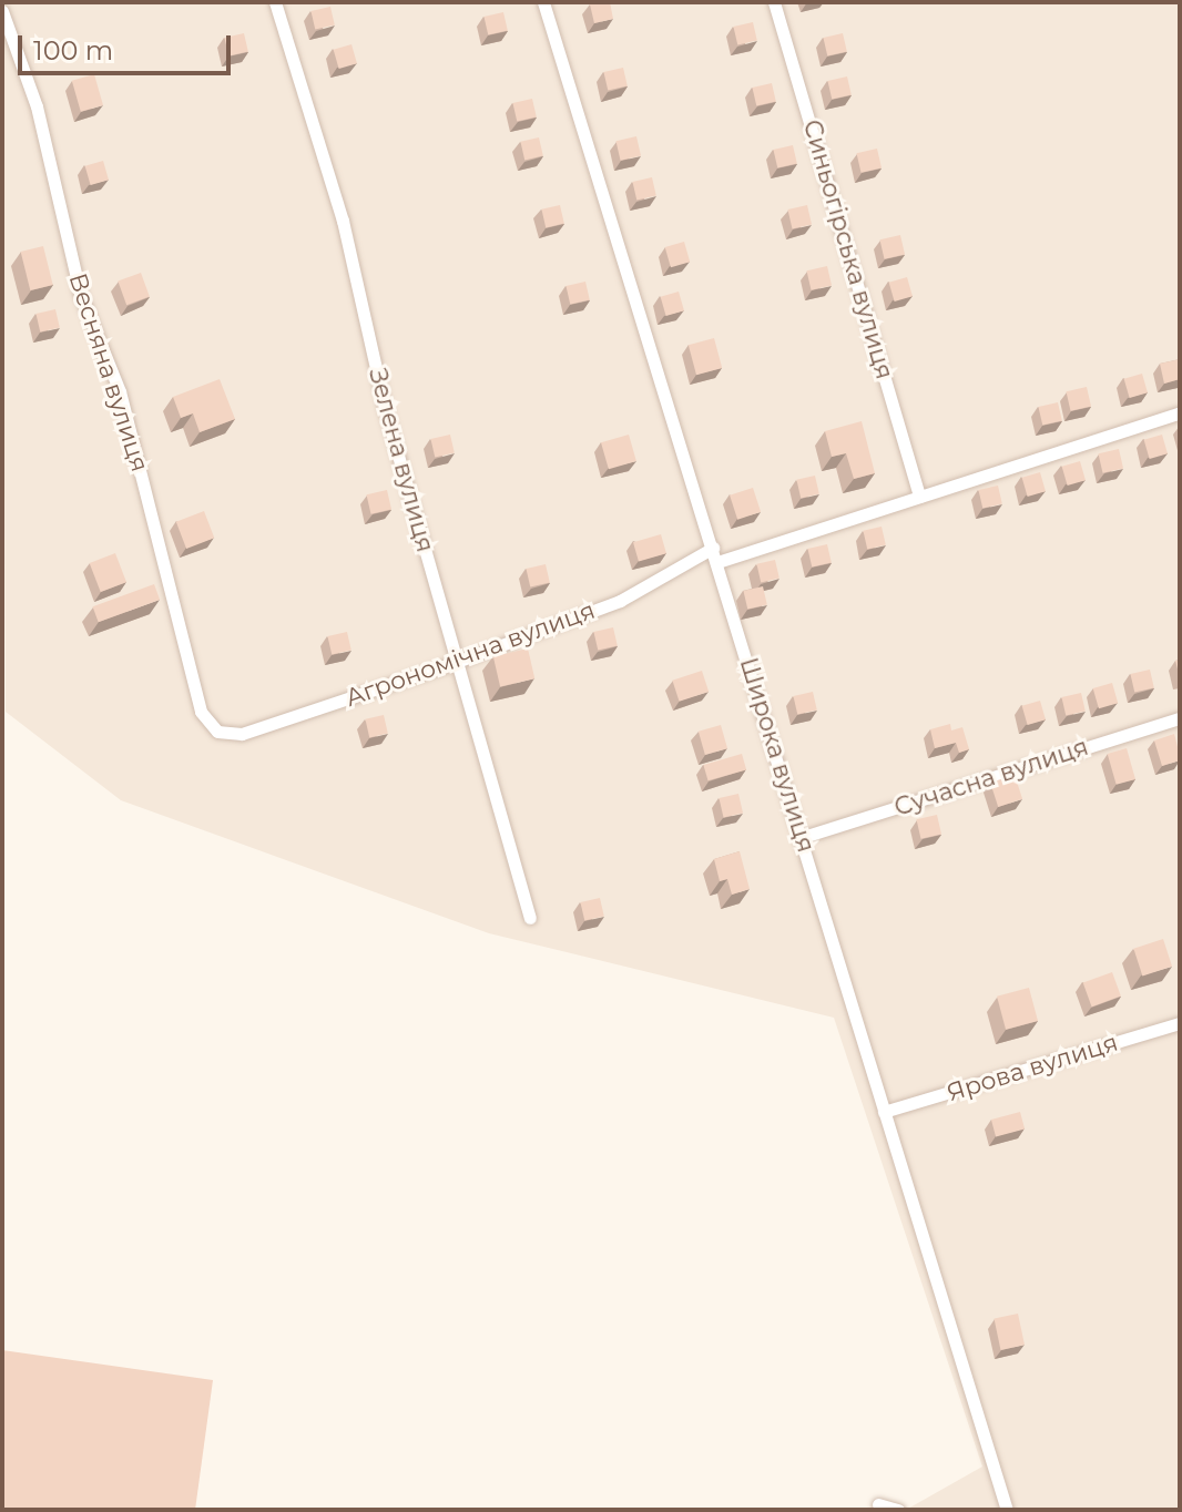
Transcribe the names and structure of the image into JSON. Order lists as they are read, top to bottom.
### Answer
{
  "streets": {
    "street": [
      "Синьогірська вулиця",
      "Весняна вулиця",
      "Зелена вулиця",
      "Агрономічна вулиця",
      "Широка вулиця",
      "Сучасна вулиця",
      "Ярова вулиця"
    ]
  },
  "crossings": [
    ["Весняна вулиця", "Агрономічна вулиця"],
    ["Зелена вулиця", "Агрономічна вулиця"],
    ["Агрономічна вулиця", "Широка вулиця"],
    ["Широка вулиця", "Сучасна вулиця"],
    ["Широка вулиця", "Ярова вулиця"]
  ],
  "scale_bar": "100 m"
}
